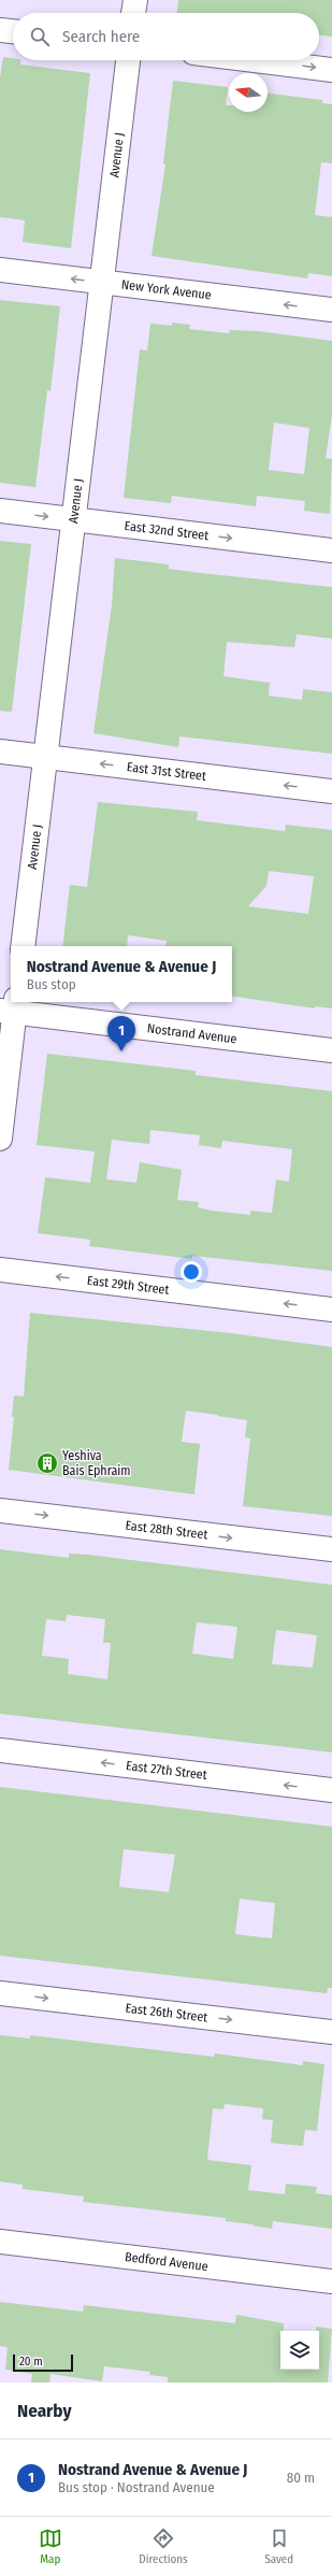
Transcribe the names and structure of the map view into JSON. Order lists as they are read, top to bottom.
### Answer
{
  "streets": {
    "street": [
      "Avenue J",
      "New York Avenue",
      "East 32nd Street",
      "East 31st Street",
      "Nostrand Avenue",
      "East 29th Street",
      "East 28th Street",
      "East 27th Street",
      "East 26th Street",
      "Bedford Avenue"
    ]
  },
  "crossings": [
    ["Avenue J", "New York Avenue"],
    ["Avenue J", "East 32nd Street"],
    ["Avenue J", "East 31st Street"]
  ],
  "one_way": [
    "New York Avenue",
    "East 32nd Street",
    "East 31st Street",
    "East 29th Street",
    "East 28th Street",
    "East 27th Street",
    "East 26th Street"
  ],
  "places": {
    "building": ["Yeshiva Bais Ephraim"]
  },
  "scale_bar": "20 m",
  "north": "left",
  "page": {
    "search": "Search here",
    "popup": ["Nostrand Avenue & Avenue J", "Bus stop"],
    "pins": "1",
    "scale": "20 m",
    "heading": "Nearby",
    "list": [
      {
        "mark": "1",
        "name": "Nostrand Avenue & Avenue J",
        "note": "Bus stop · Nostrand Avenue",
        "value": "80 m"
      }
    ],
    "nav": ["Map", "Directions", "Saved"]
  }
}
